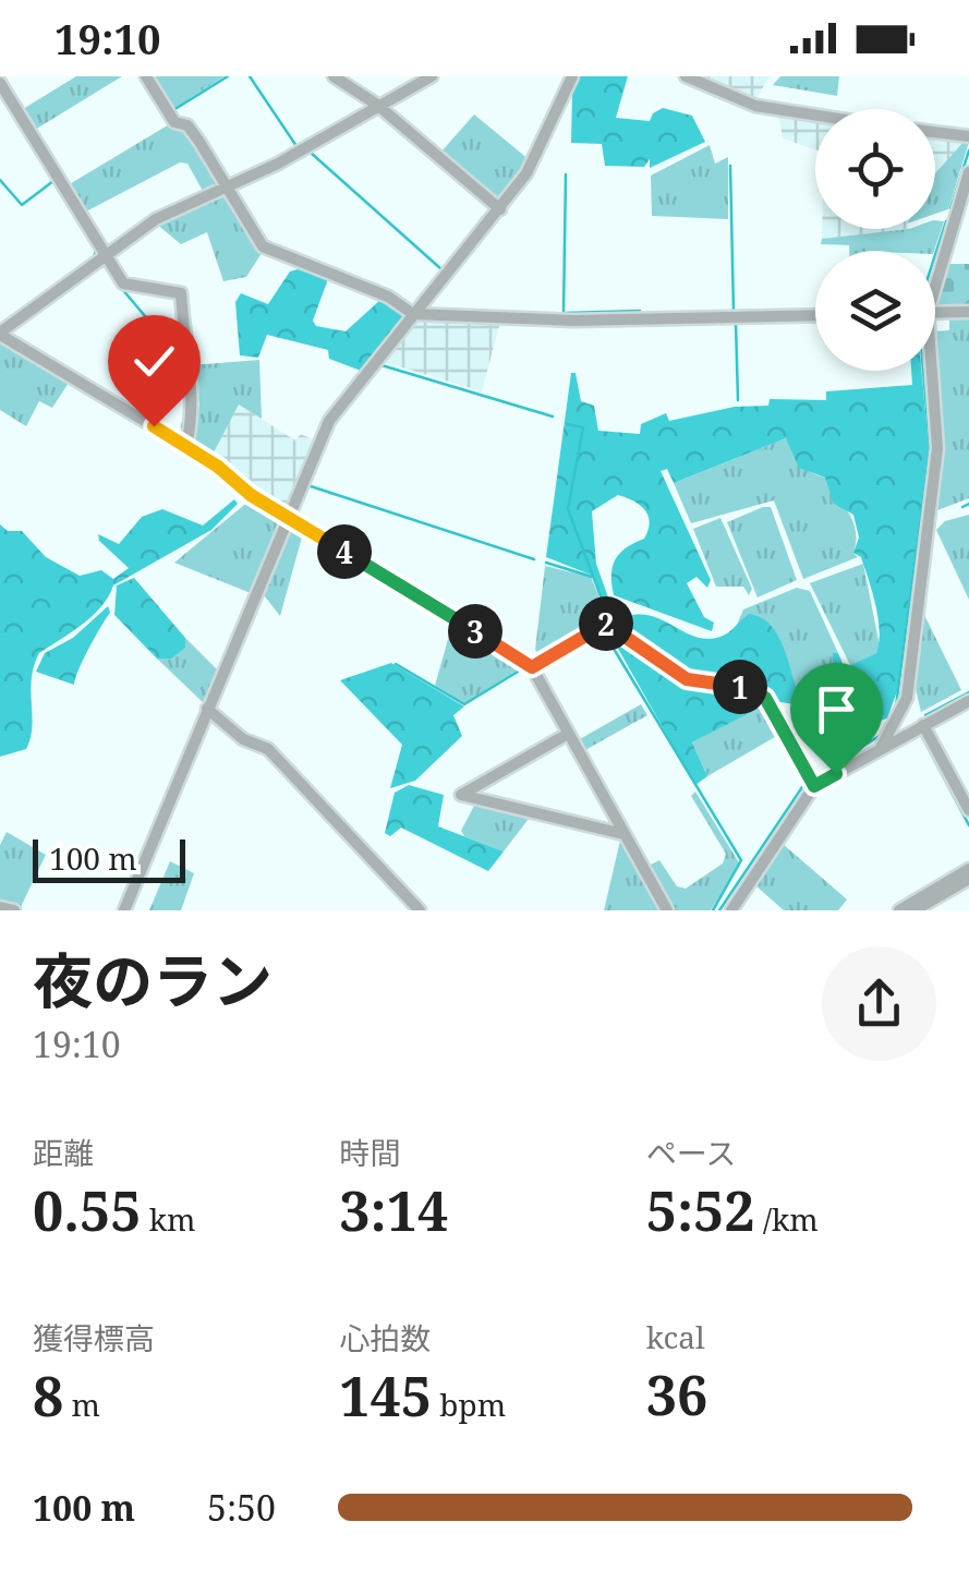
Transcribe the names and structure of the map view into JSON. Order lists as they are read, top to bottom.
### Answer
{
  "scale_bar": "100 m",
  "page": {
    "status": "19:10",
    "pins": [
      "4",
      "2",
      "3",
      "1"
    ],
    "scale": "100 m",
    "heading": ["夜のラン", "19:10"],
    "stats": [
      ["距離", "0.55 km"],
      ["時間", "3:14"],
      ["ペース", "5:52 /km"],
      ["獲得標高", "8 m"],
      ["心拍数", "145 bpm"],
      ["kcal", "36"]
    ],
    "list": [
      {
        "name": "100 m",
        "note": "5:50"
      }
    ]
  }
}
